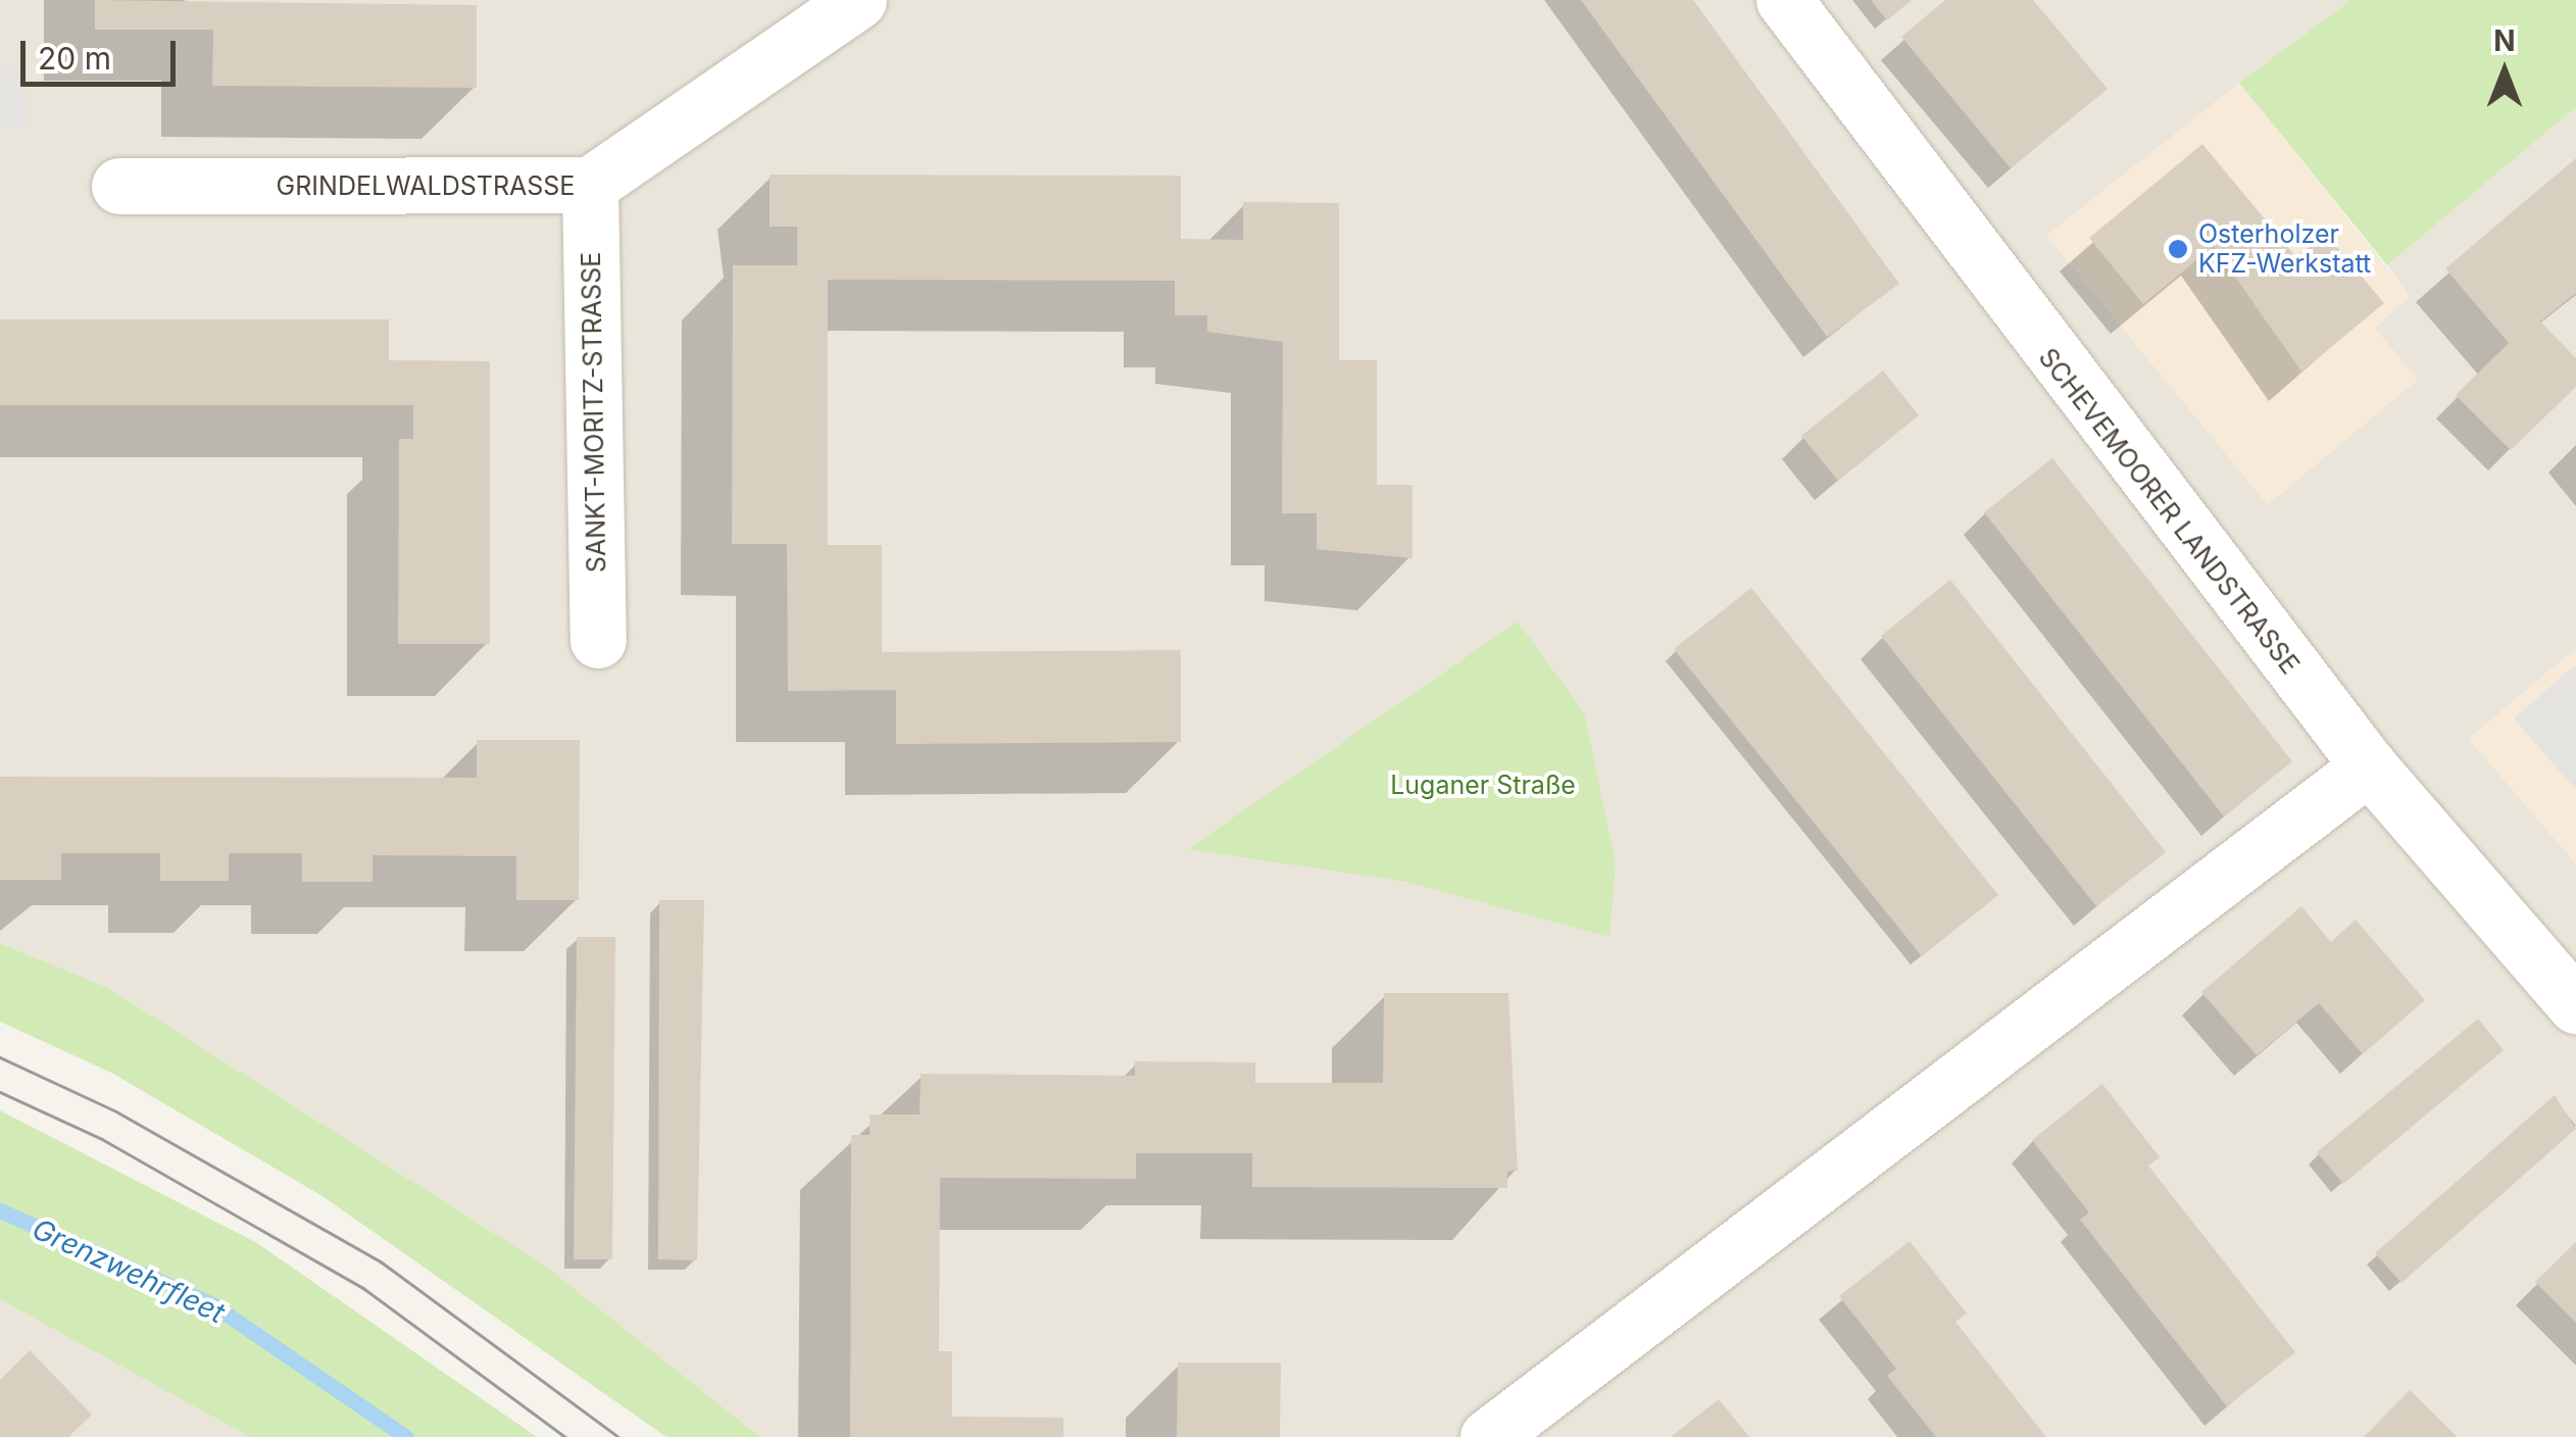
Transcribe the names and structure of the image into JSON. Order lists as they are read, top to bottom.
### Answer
{
  "streets": {
    "street": ["GRINDELWALDSTRASSE", "SANKT-MORITZ-STRASSE", "SCHEVEMOORER LANDSTRASSE"]
  },
  "crossings": [
    ["GRINDELWALDSTRASSE", "SANKT-MORITZ-STRASSE"]
  ],
  "water": ["Grenzwehrfleet"],
  "parks": ["Luganer Straße"],
  "places": ["Osterholzer KFZ-Werkstatt"],
  "scale_bar": "20 m",
  "north": "top"
}
